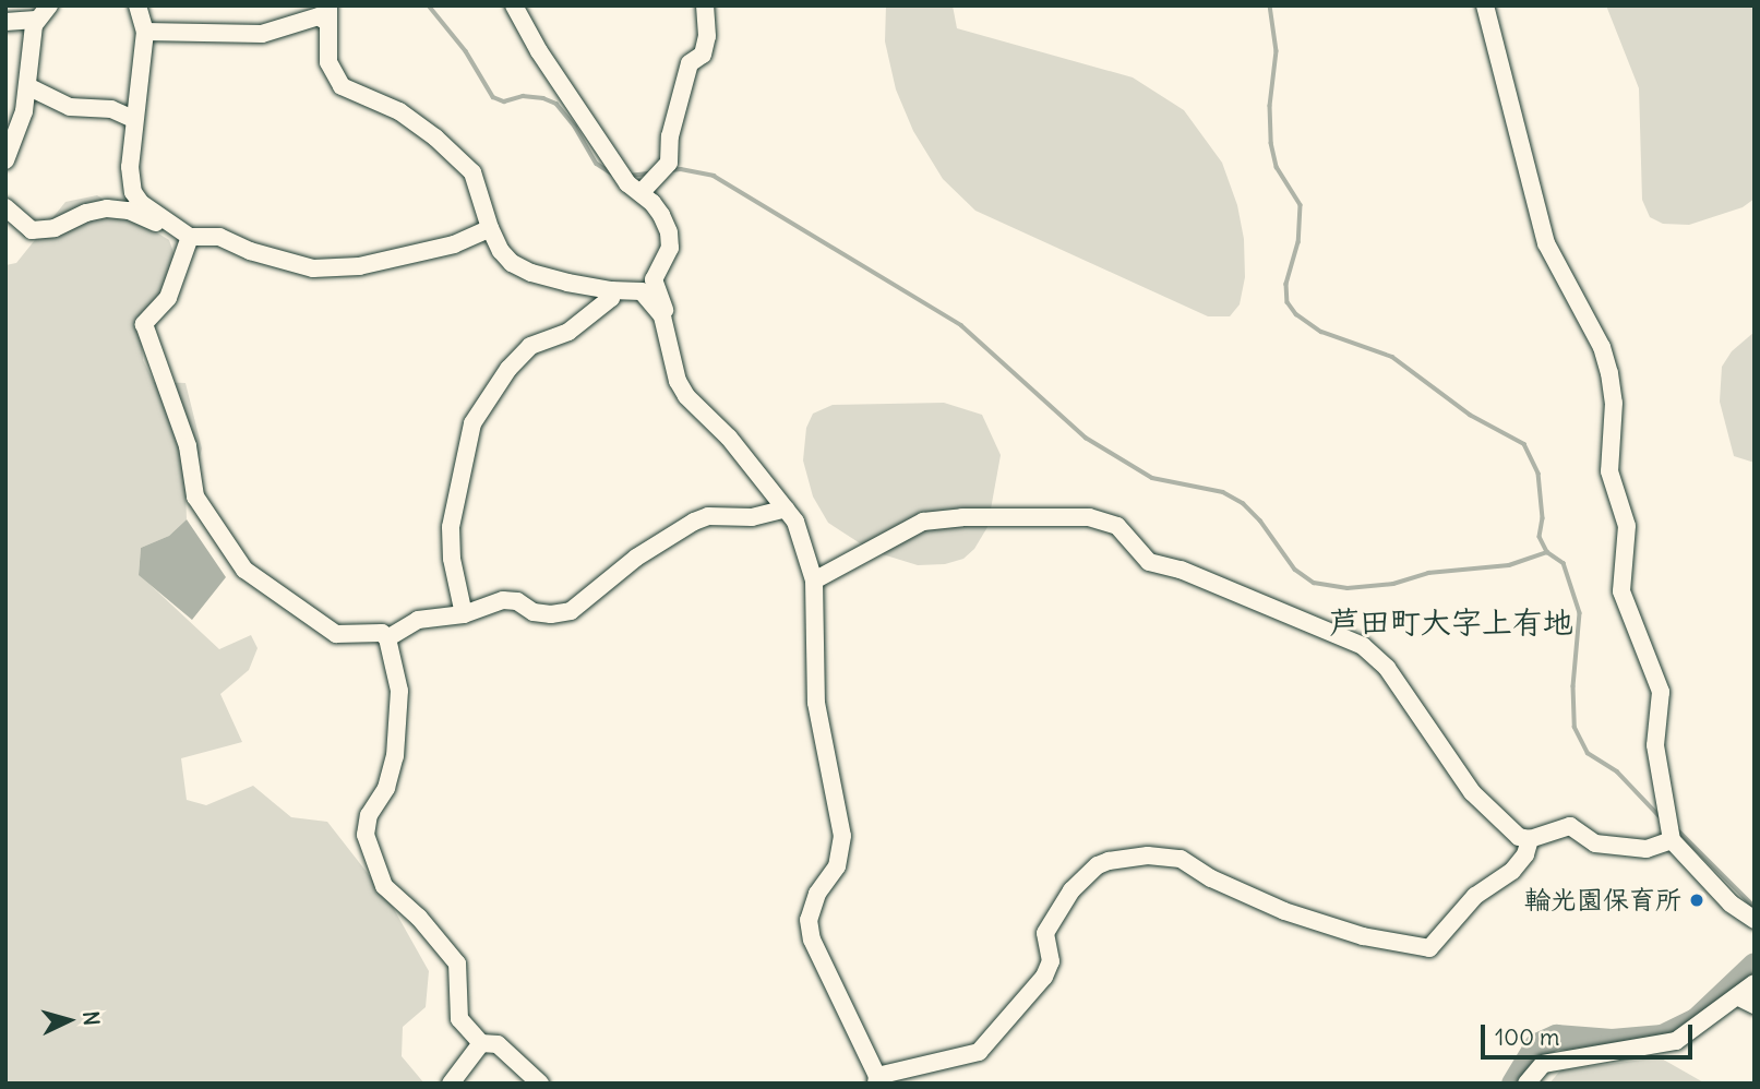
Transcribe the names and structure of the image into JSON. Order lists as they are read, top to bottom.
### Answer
{
  "districts": ["芦田町大字上有地"],
  "places": ["輪光園保育所"],
  "scale_bar": "100 m",
  "north": "right"
}
